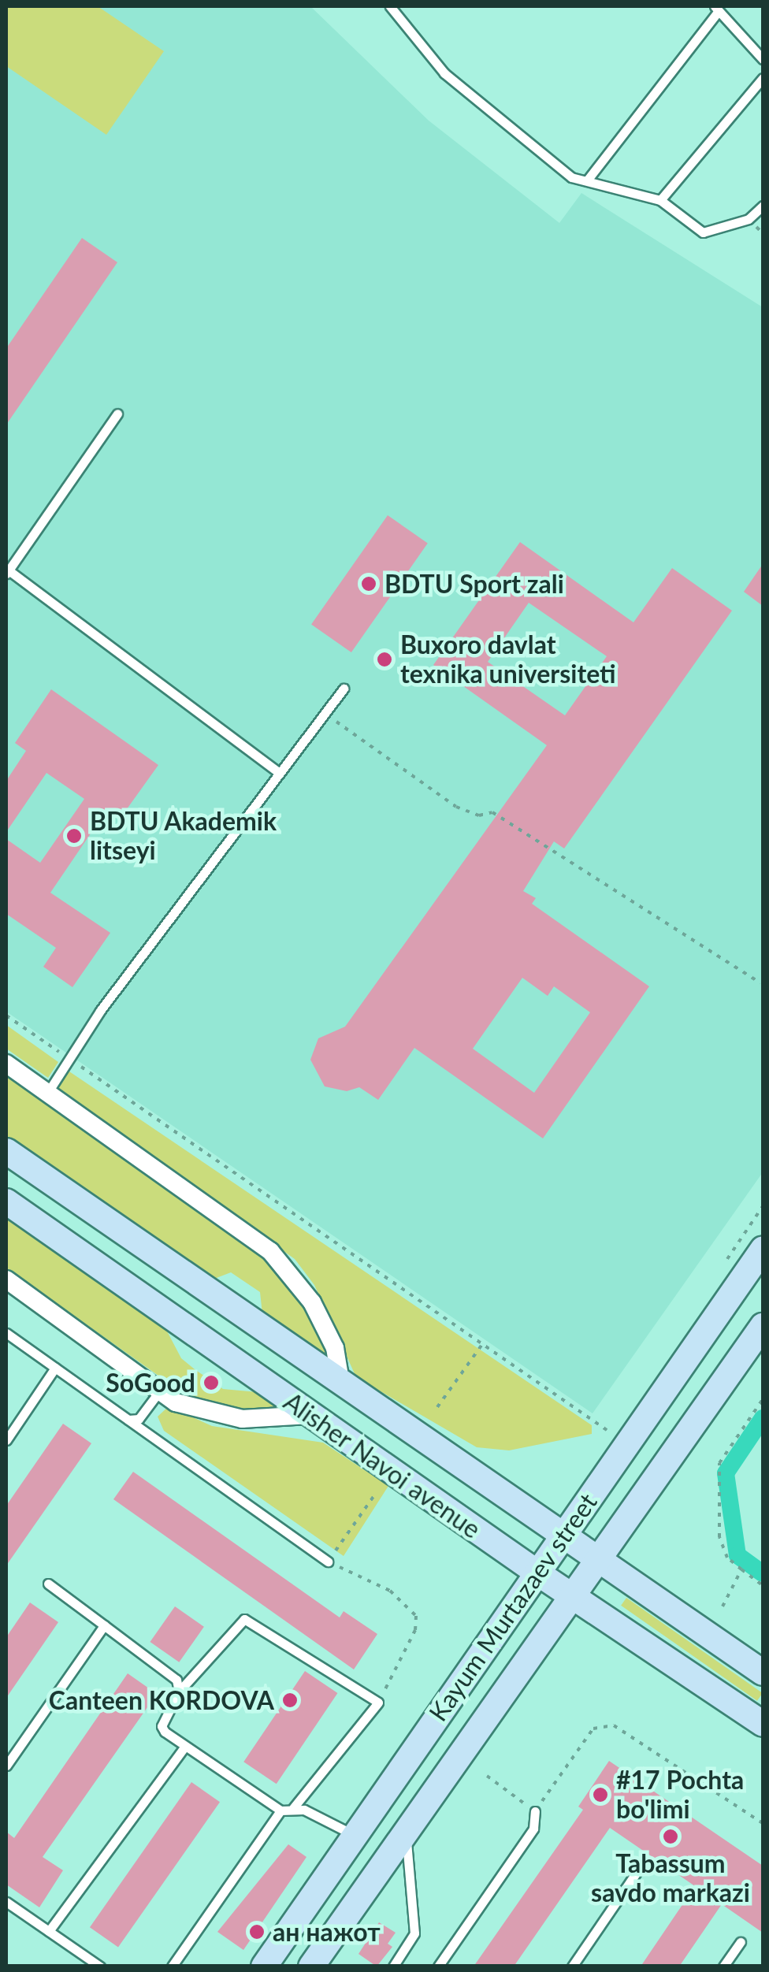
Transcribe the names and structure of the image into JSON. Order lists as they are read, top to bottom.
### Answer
{
  "streets": {
    "main road": ["Alisher Navoi avenue", "Kayum Murtazaev street"]
  },
  "crossings": [
    ["Alisher Navoi avenue", "Kayum Murtazaev street"]
  ],
  "places": [
    "BDTU Sport zali",
    "Buxoro davlat texnika universiteti",
    "BDTU Akademik litseyi",
    "SoGood",
    "Canteen KORDOVA",
    "#17 Pochta bo'limi",
    "Tabassum savdo markazi",
    "ан нажот"
  ]
}
